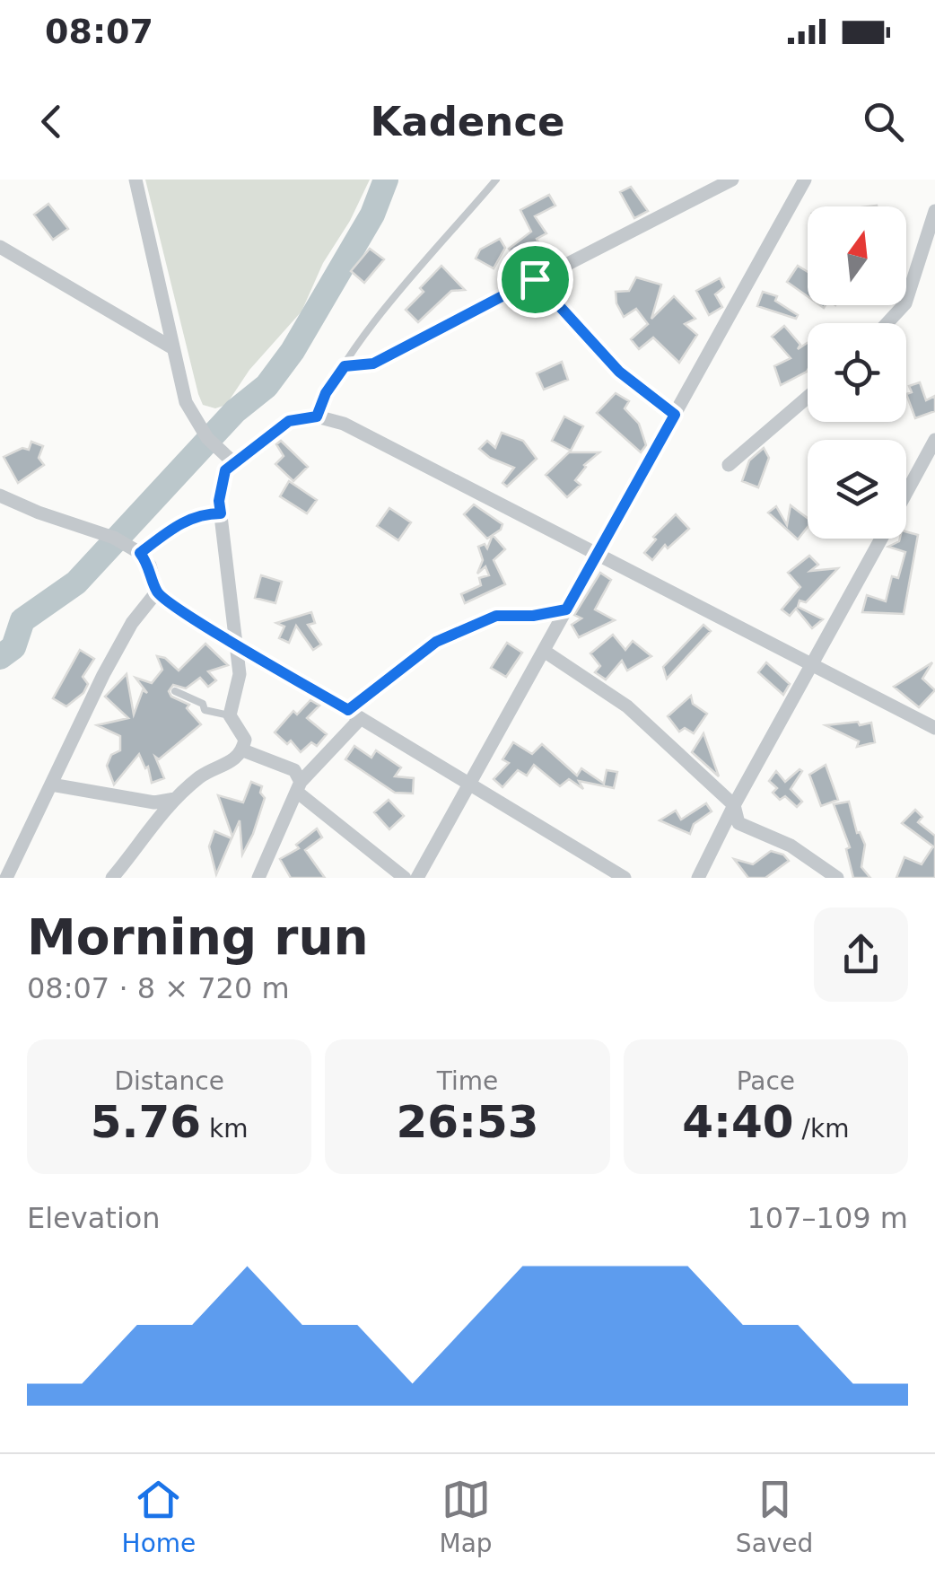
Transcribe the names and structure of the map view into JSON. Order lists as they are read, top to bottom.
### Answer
{
  "north": "top",
  "page": {
    "status": "08:07",
    "header": "Kadence",
    "heading": ["Morning run", "08:07 · 8 × 720 m"],
    "stats": [
      ["Distance", "5.76 km"],
      ["Time", "26:53"],
      ["Pace", "4:40 /km"]
    ],
    "chart": ["Elevation", "107–109 m"],
    "tabs": ["Home", "Map", "Saved"]
  }
}
